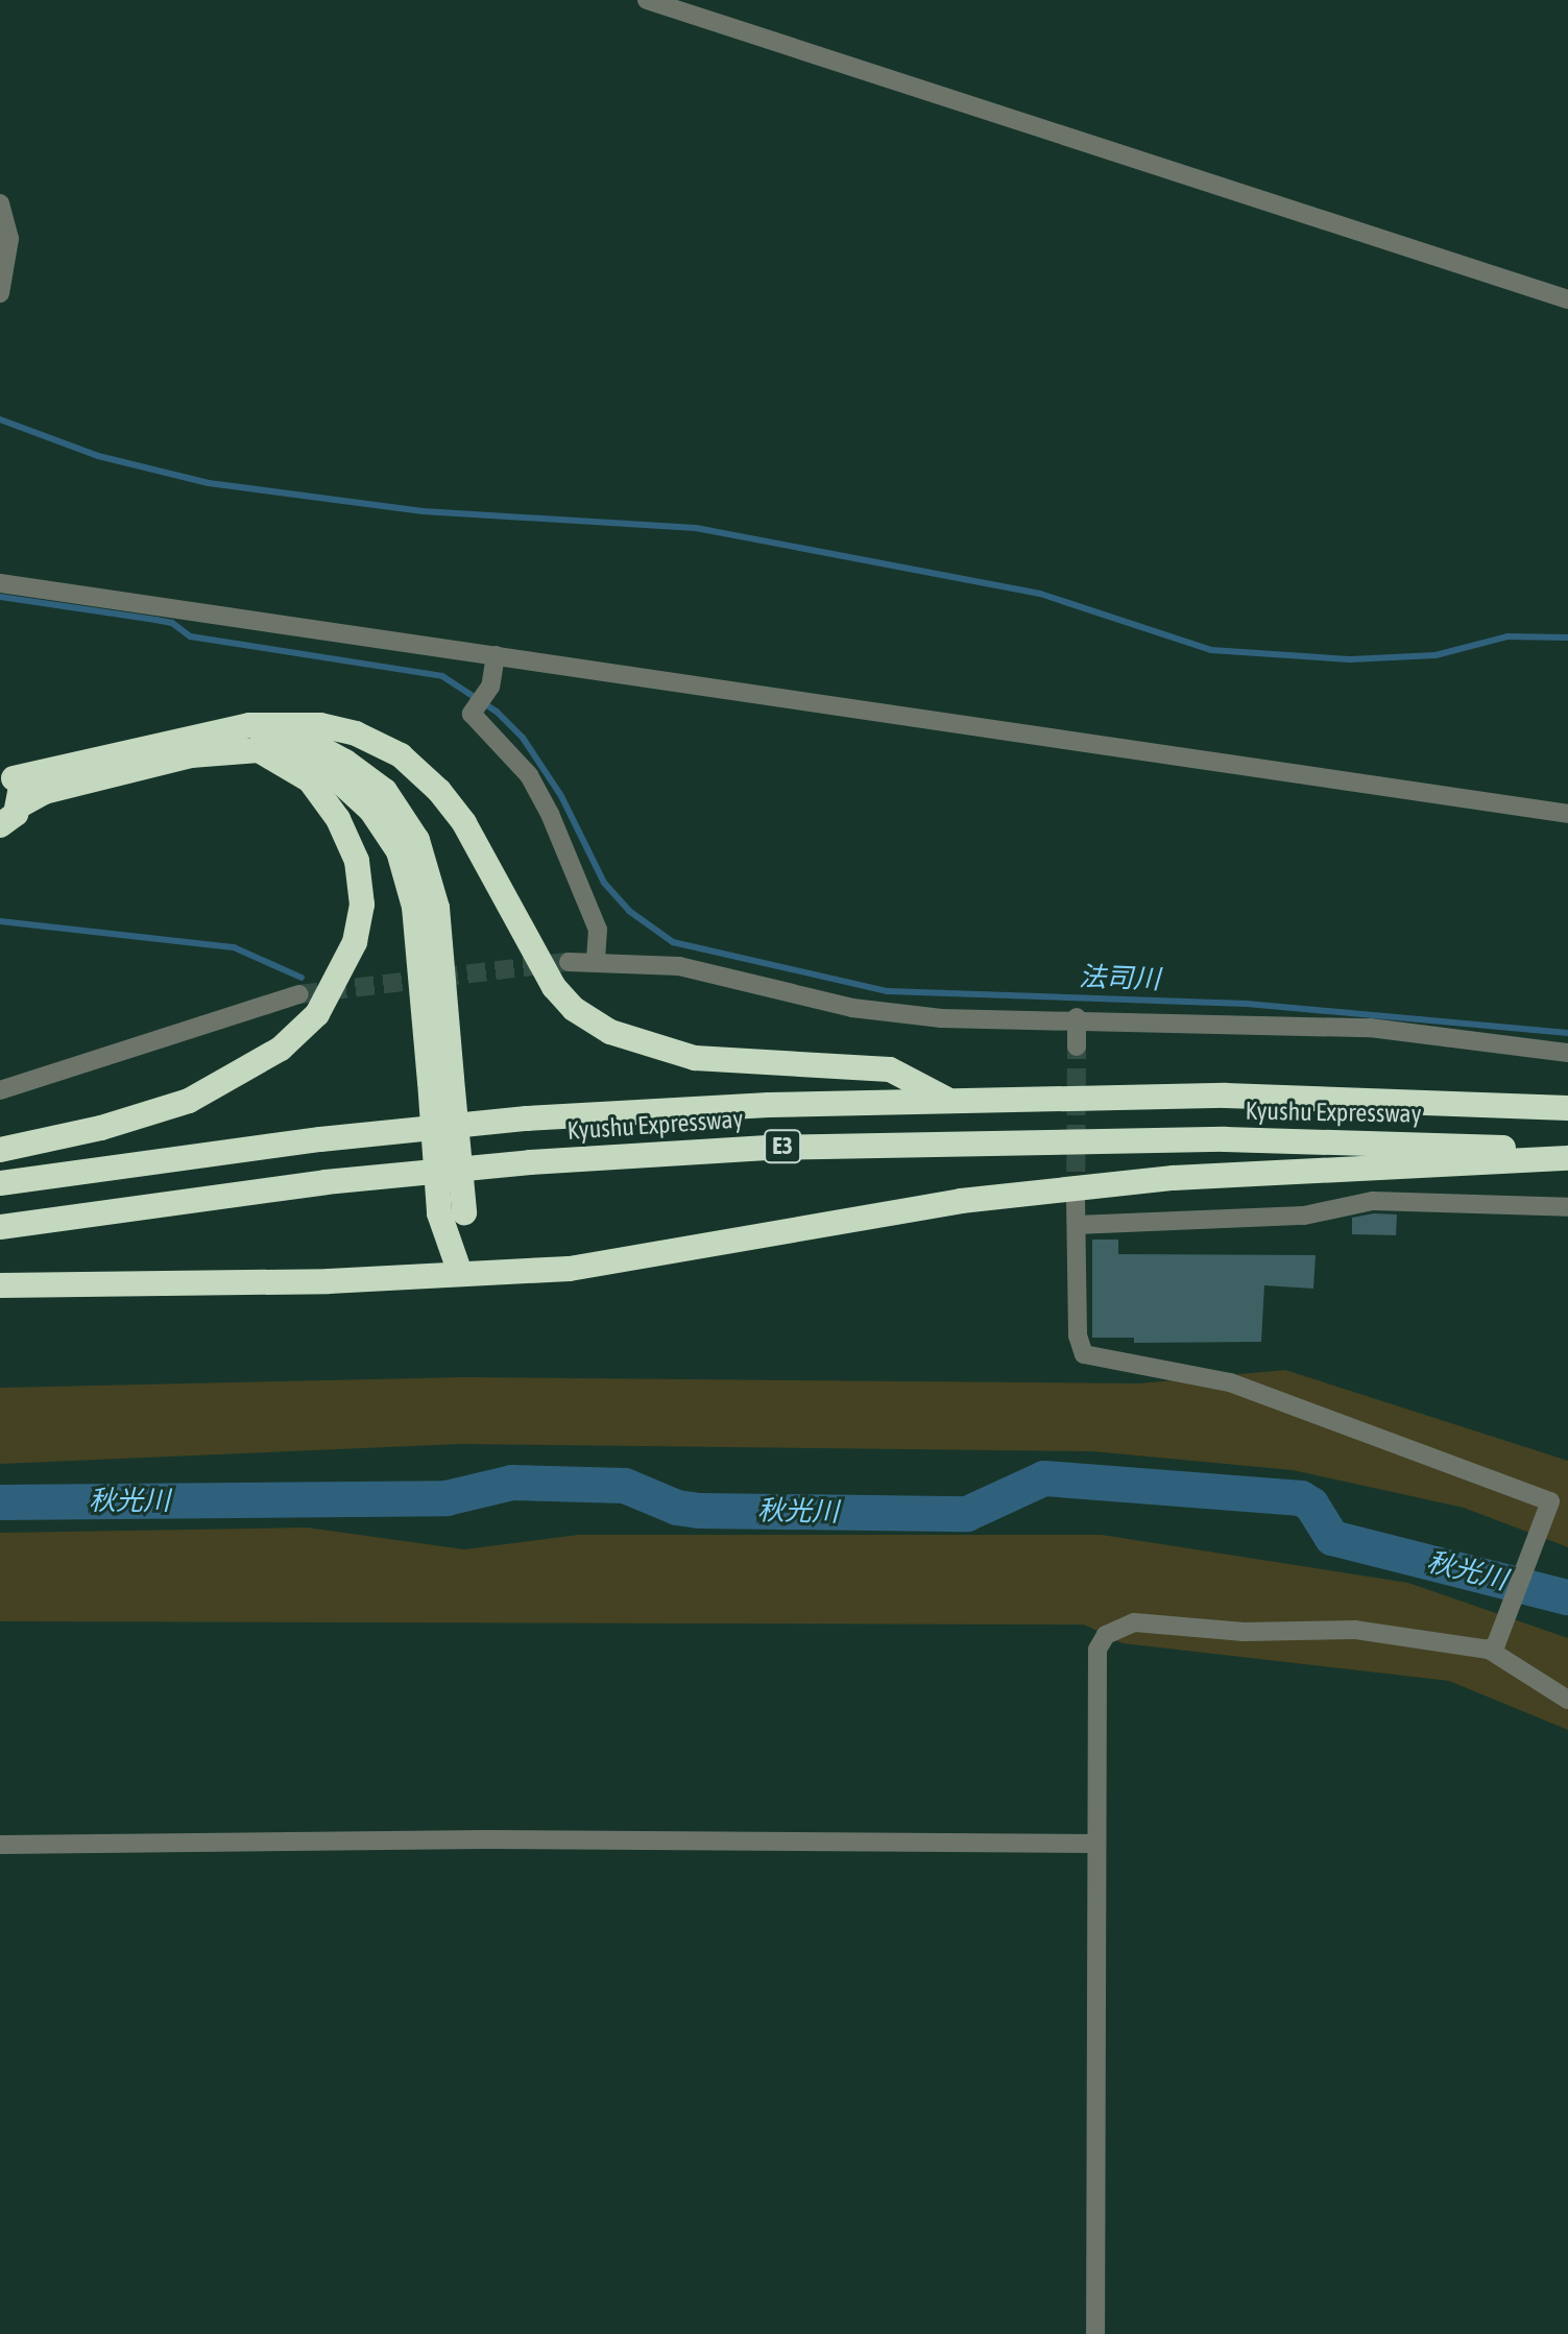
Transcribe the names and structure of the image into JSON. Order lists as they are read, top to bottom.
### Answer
{
  "streets": {
    "highway": ["Kyushu Expressway", "E3"]
  },
  "water": ["法司川", "秋光川"]
}
